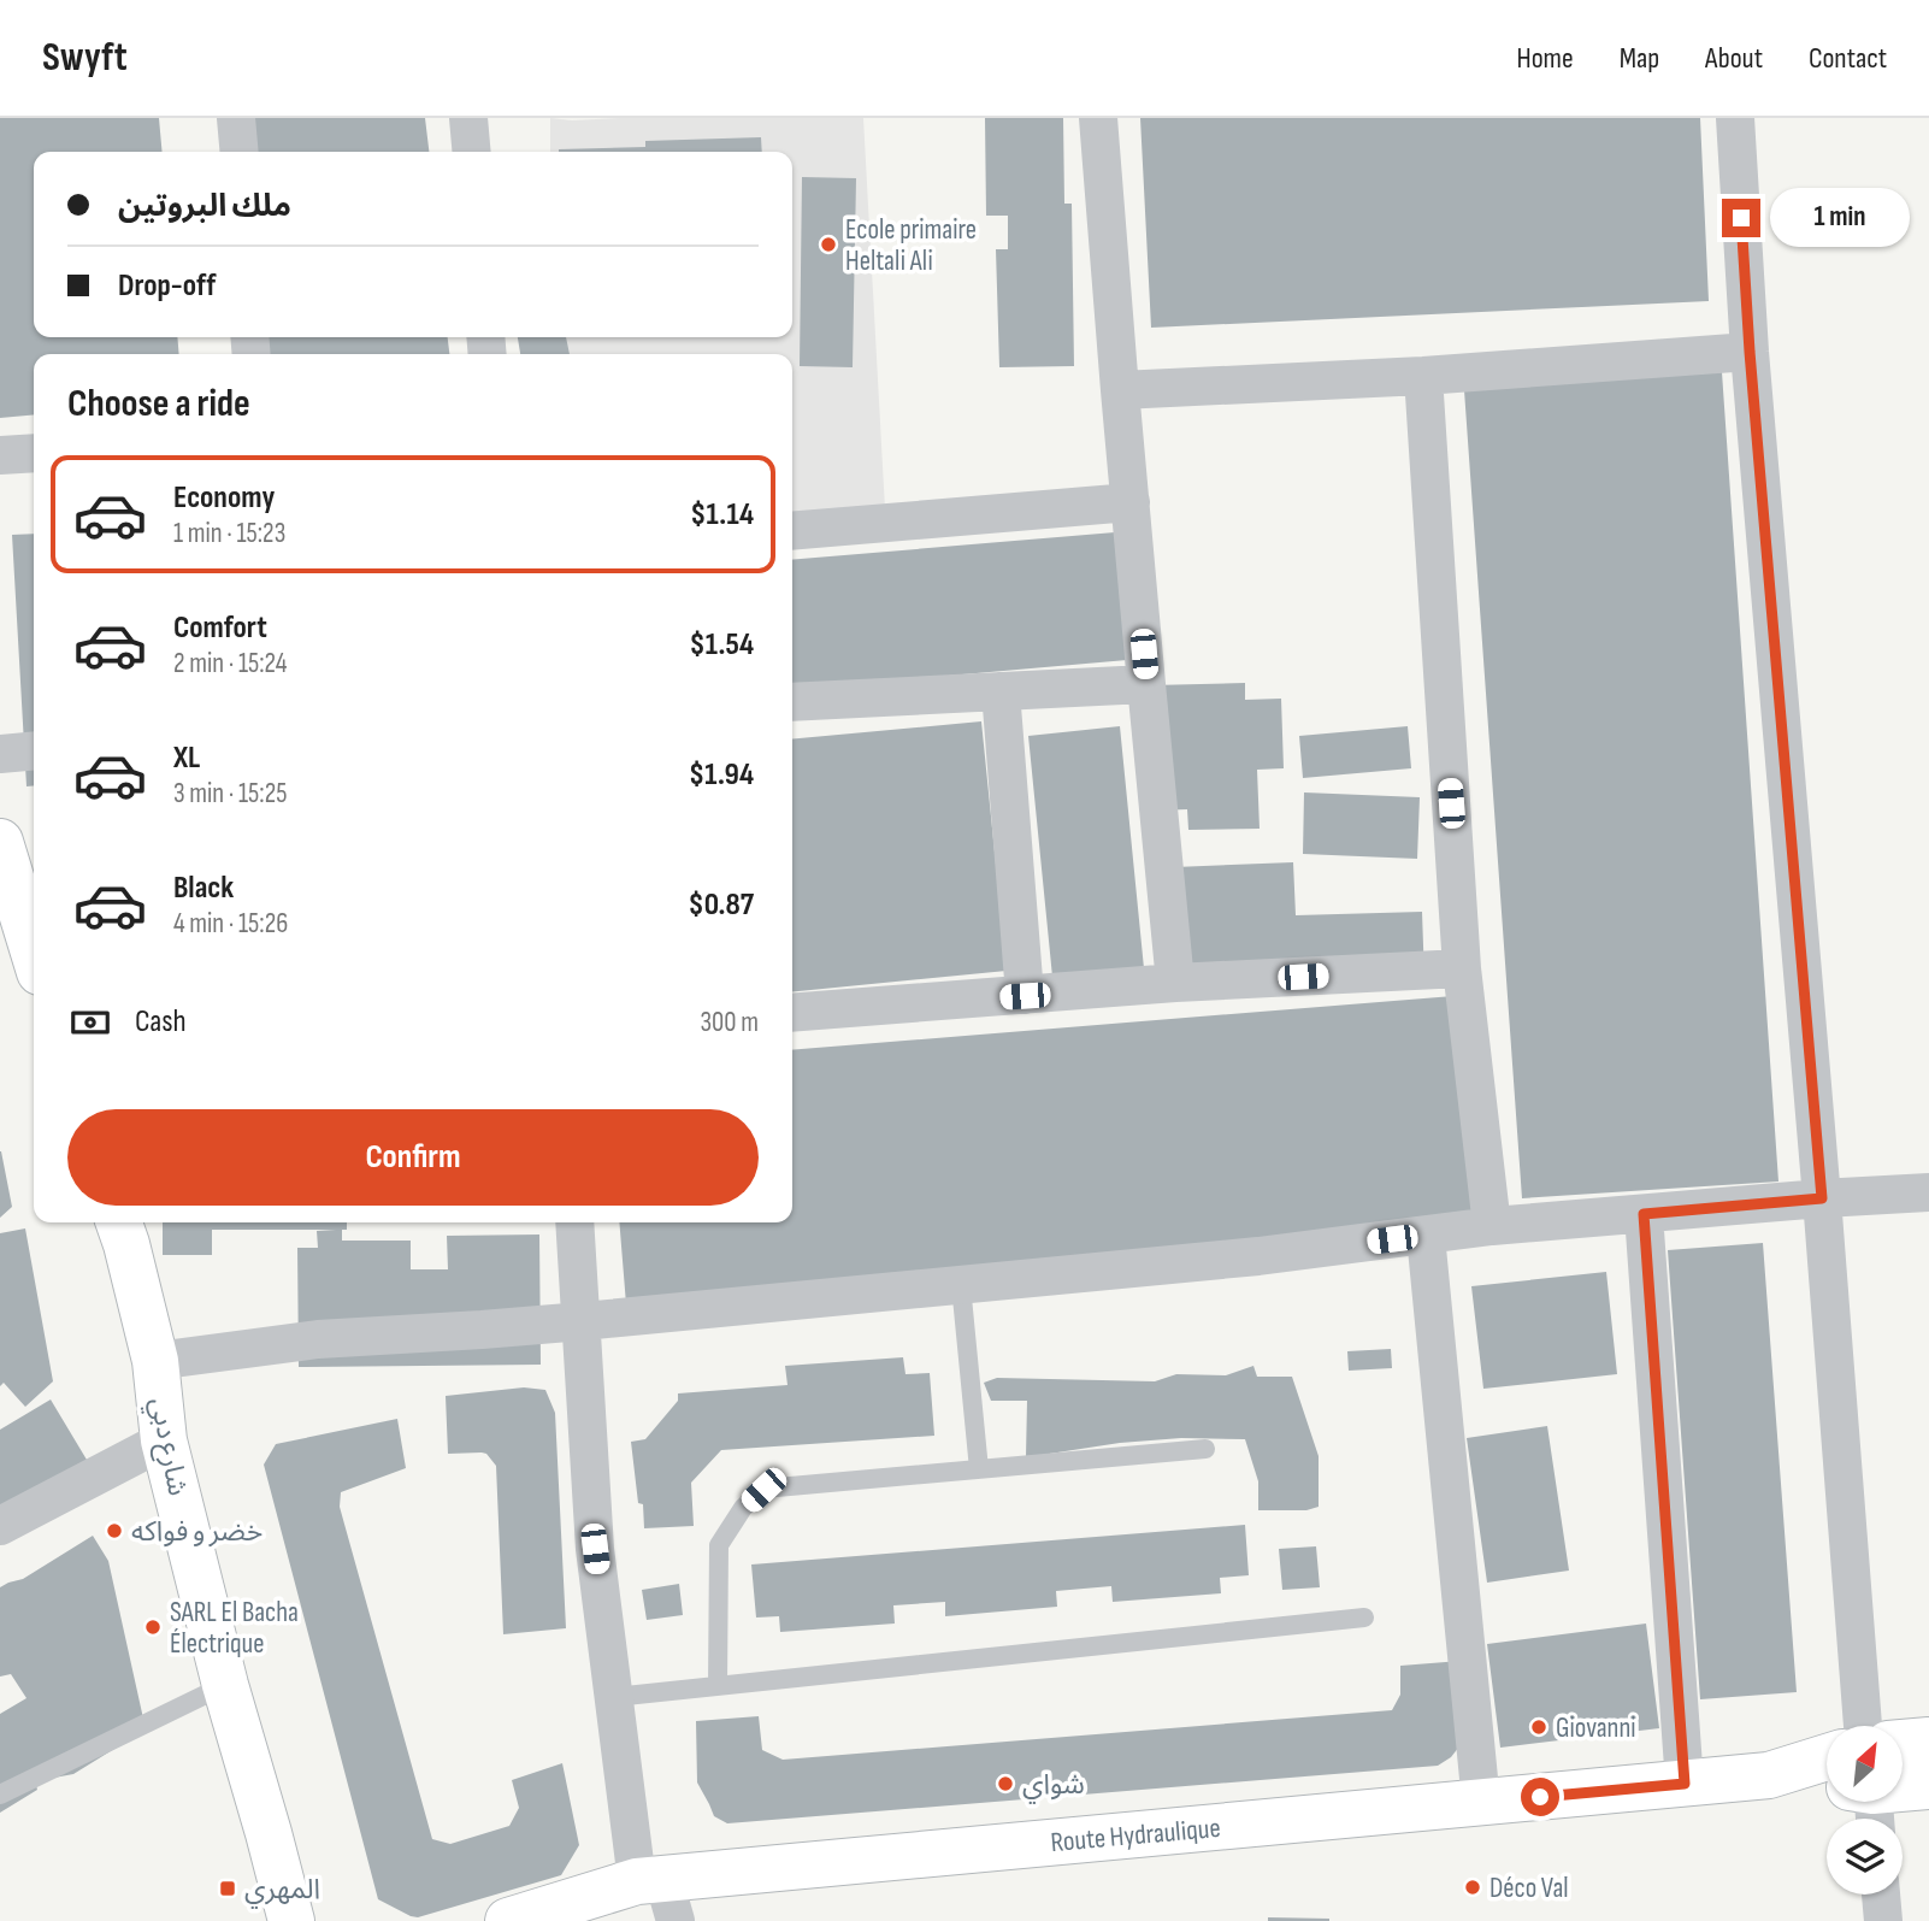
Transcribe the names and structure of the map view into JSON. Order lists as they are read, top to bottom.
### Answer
{
  "streets": {
    "main road": ["شارع دبي", "Route Hydraulique"]
  },
  "places": {
    "other": [
      "Ecole primaire Heltali Ali",
      "خضر و فواكه",
      "SARL El Bacha Électrique",
      "Giovanni",
      "شواي",
      "Déco Val"
    ],
    "transit": ["المهري"]
  },
  "north": "top right",
  "page": {
    "header": "Swyft",
    "nav": [
      "Home",
      "Map",
      "About",
      "Contact"
    ],
    "banner": ["ملك البروتين", "Drop-off"],
    "bubble": "1 min",
    "heading": "Choose a ride",
    "list": [
      {
        "name": "Economy",
        "note": "1 min · 15:23",
        "value": "$1.14"
      },
      {
        "name": "Comfort",
        "note": "2 min · 15:24",
        "value": "$1.54"
      },
      {
        "name": "XL",
        "note": "3 min · 15:25",
        "value": "$1.94"
      },
      {
        "name": "Black",
        "note": "4 min · 15:26",
        "value": "$0.87"
      }
    ],
    "pay": ["Cash", "300 m"],
    "buttons": "Confirm"
  }
}
